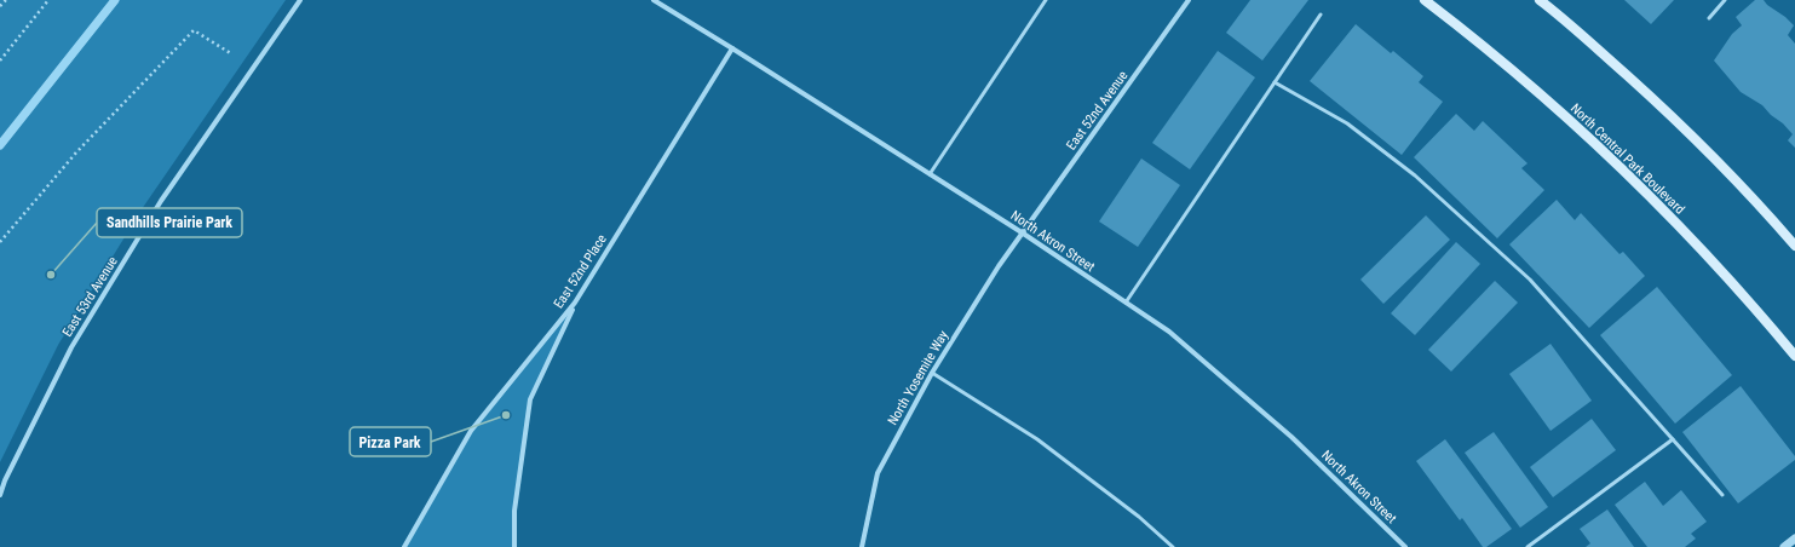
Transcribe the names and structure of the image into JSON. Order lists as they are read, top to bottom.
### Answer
{
  "streets": {
    "main road": ["North Central Park Boulevard"],
    "street": [
      "East 52nd Avenue",
      "North Akron Street",
      "East 52nd Place",
      "East 53rd Avenue",
      "North Yosemite Way"
    ]
  },
  "crossings": [
    ["East 52nd Avenue", "North Akron Street"],
    ["East 52nd Avenue", "North Yosemite Way"],
    ["North Akron Street", "East 52nd Place"],
    ["North Akron Street", "North Yosemite Way"]
  ],
  "places": ["Sandhills Prairie Park", "Pizza Park"]
}
